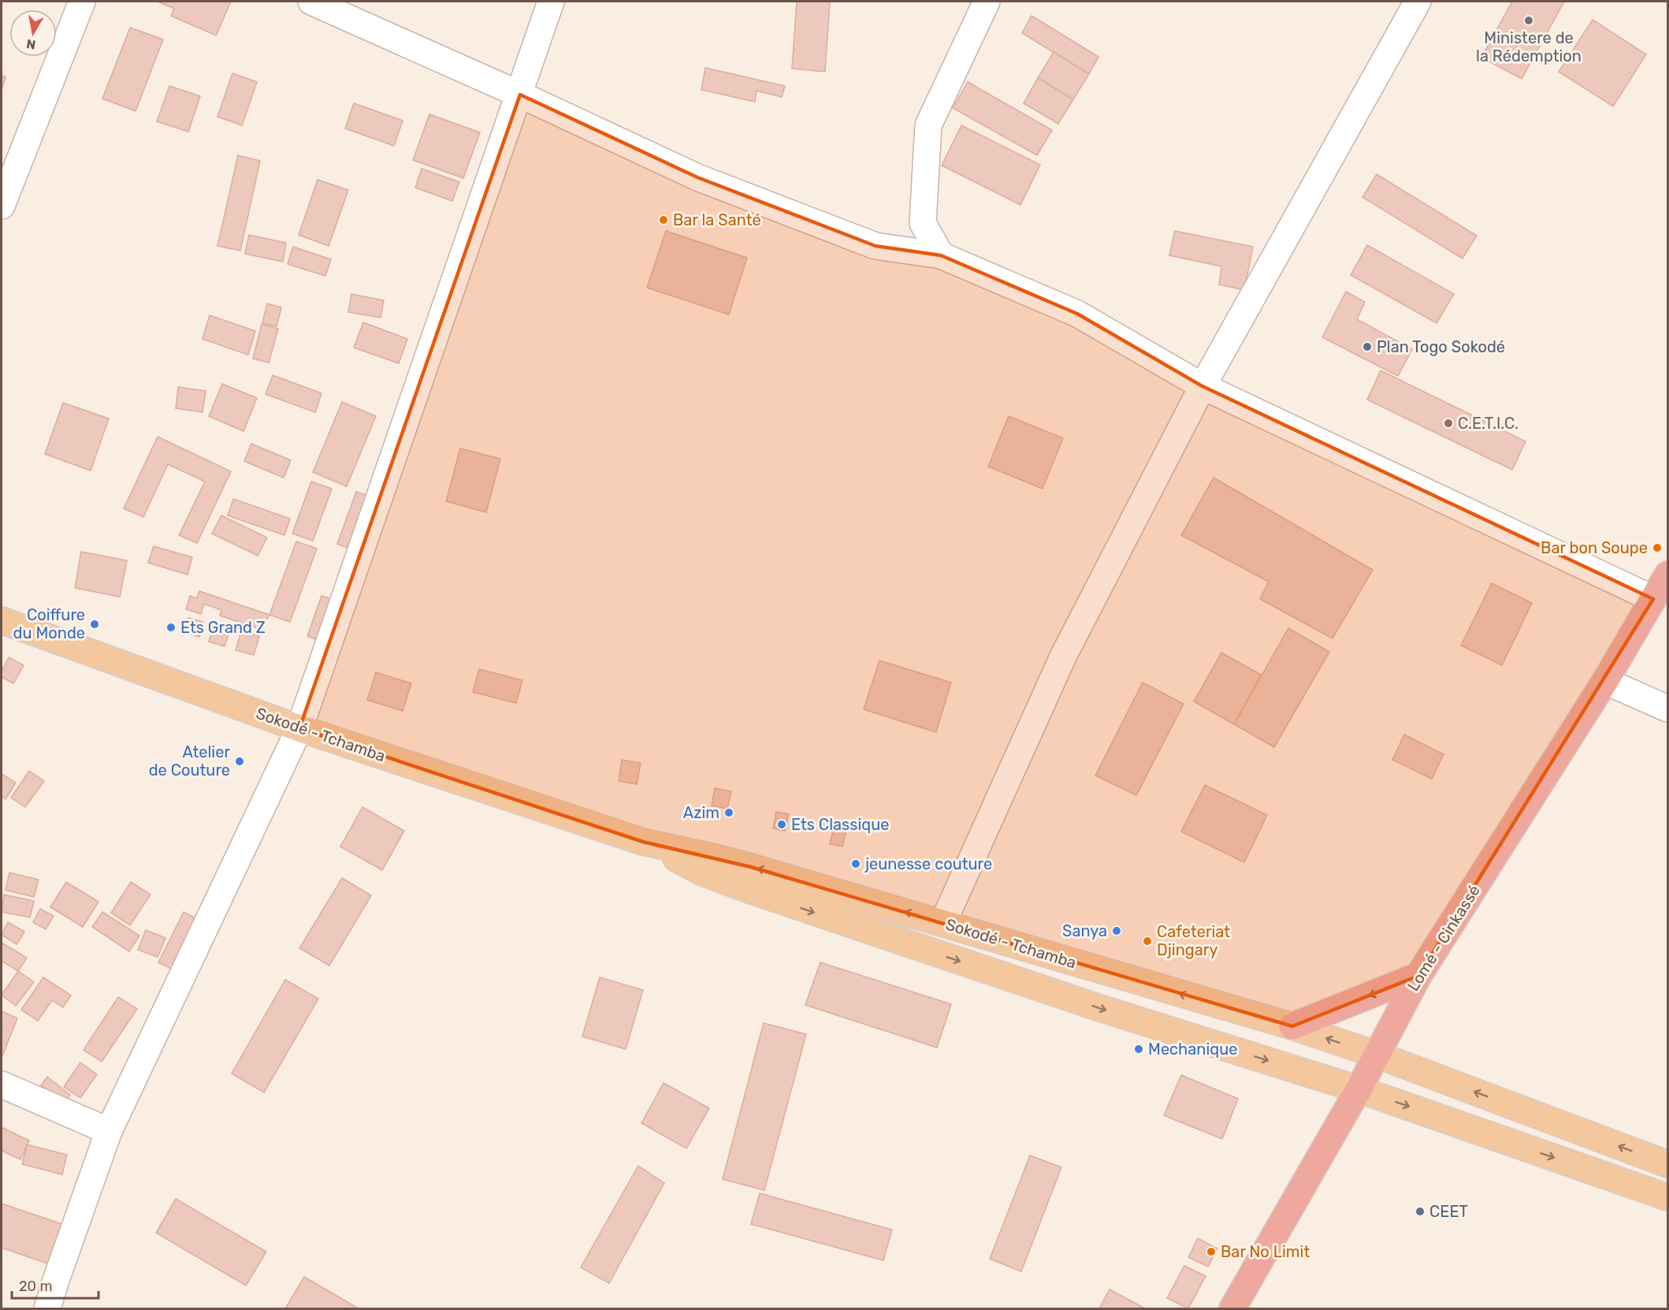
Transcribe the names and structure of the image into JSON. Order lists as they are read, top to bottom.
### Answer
{
  "streets": {
    "highway": ["Lomé - Cinkassé"],
    "main road": ["Sokodé - Tchamba"]
  },
  "crossings": [
    ["Sokodé - Tchamba", "Lomé - Cinkassé"]
  ],
  "places": [
    "Ministere de la Rédemption",
    "Bar la Santé",
    "Plan Togo Sokodé",
    "C.E.T.I.C.",
    "Bar bon Soupe",
    "Coiffure du Monde",
    "Ets Grand Z",
    "Atelier de Couture",
    "Azim",
    "Ets Classique",
    "jeunesse couture",
    "Sanya",
    "Cafeteriat Djingary",
    "Mechanique",
    "CEET",
    "Bar No Limit"
  ],
  "scale_bar": "20 m",
  "north": "bottom"
}
